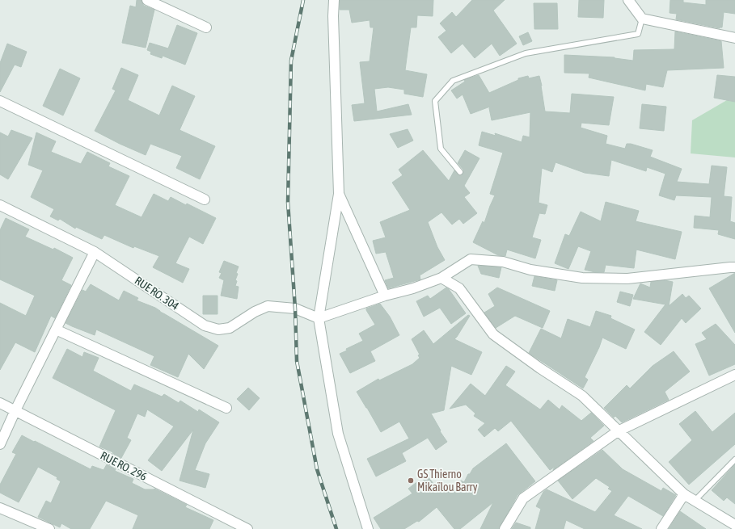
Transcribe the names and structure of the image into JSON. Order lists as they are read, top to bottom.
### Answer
{
  "streets": {
    "street": ["RUE RO. 304", "RUE RO. 296"]
  },
  "places": ["GS Thierno Mikaïlou Barry"]
}
